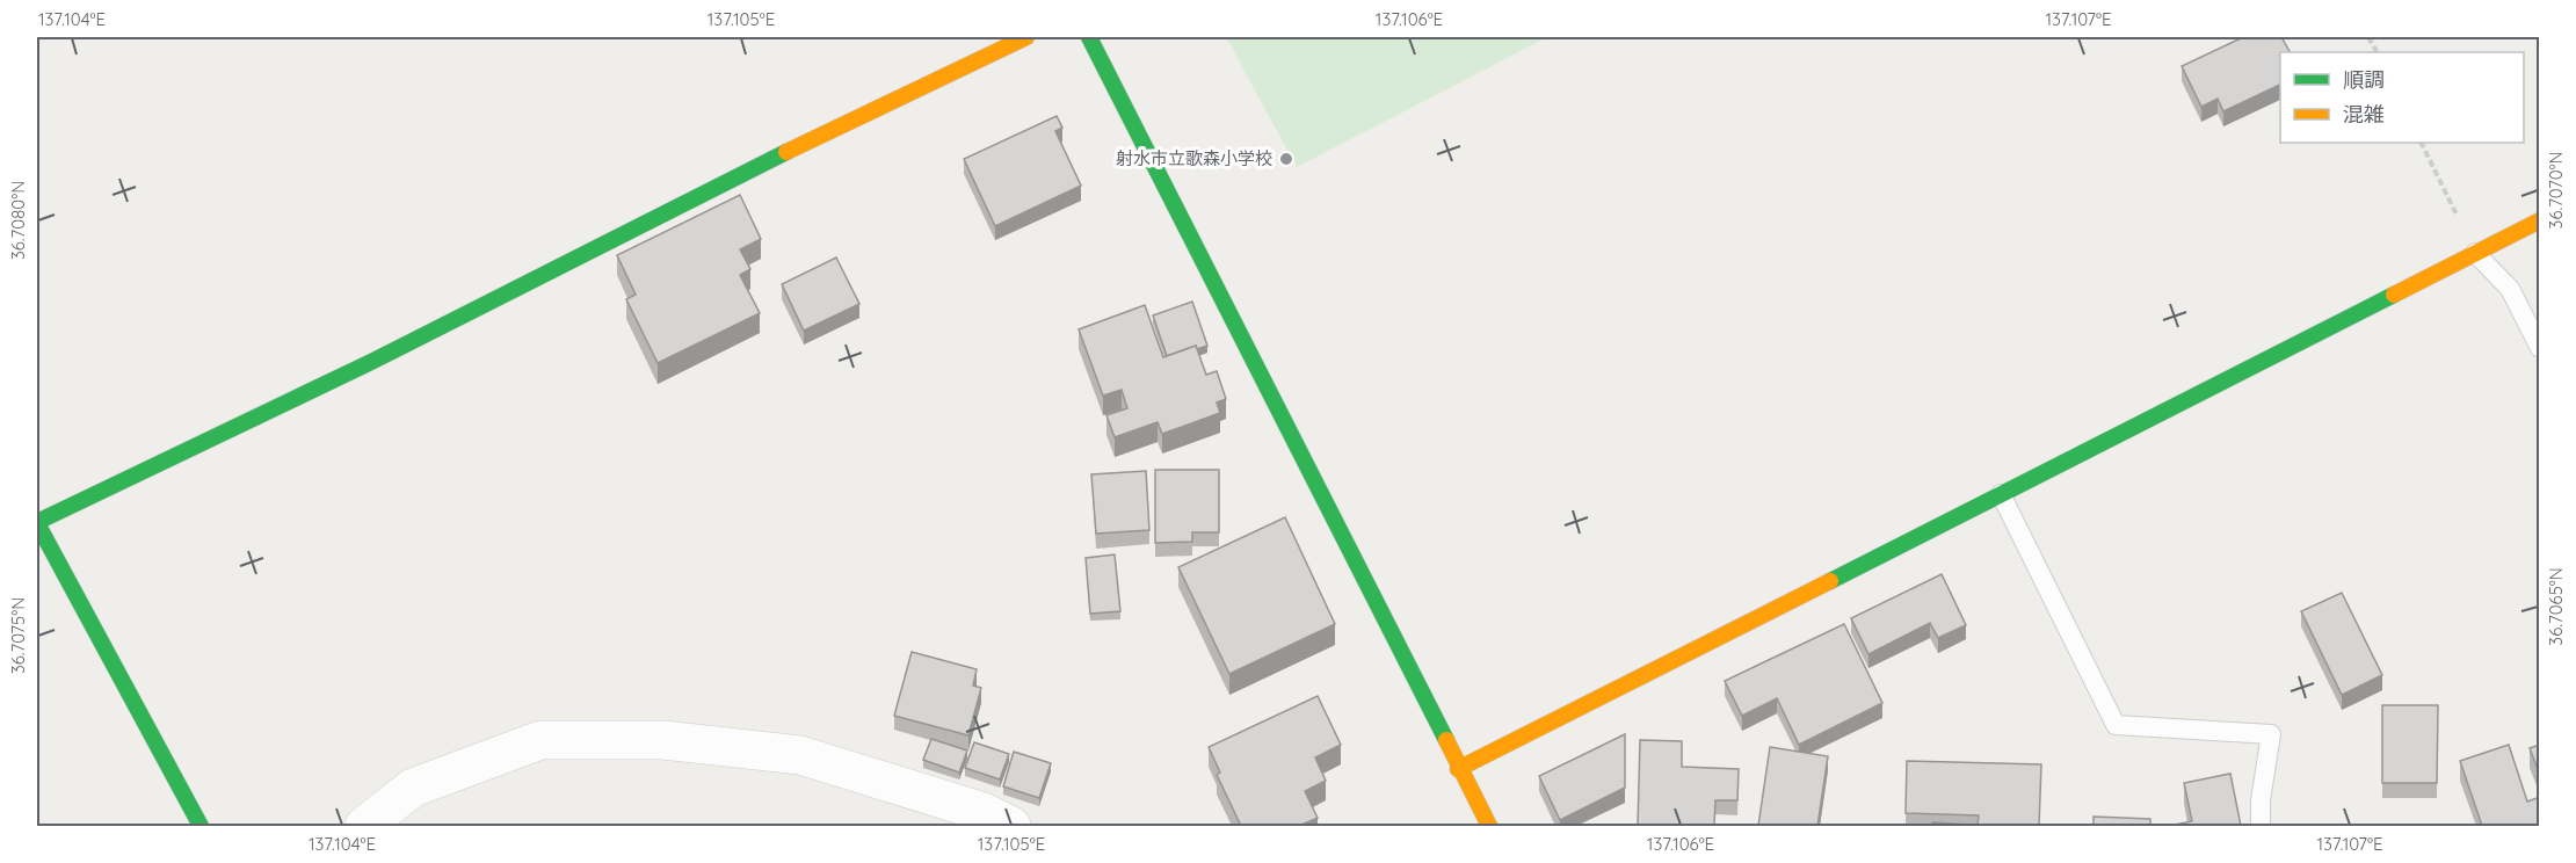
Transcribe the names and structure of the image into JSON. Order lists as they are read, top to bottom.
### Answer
{
  "places": ["射水市立歌森小学校"],
  "legend": ["順調", "混雑"],
  "coordinates": [
    "137.104°E",
    "137.105°E",
    "137.106°E",
    "137.107°E",
    "36.7070°N",
    "36.7080°N",
    "36.7065°N",
    "36.7075°N"
  ]
}
